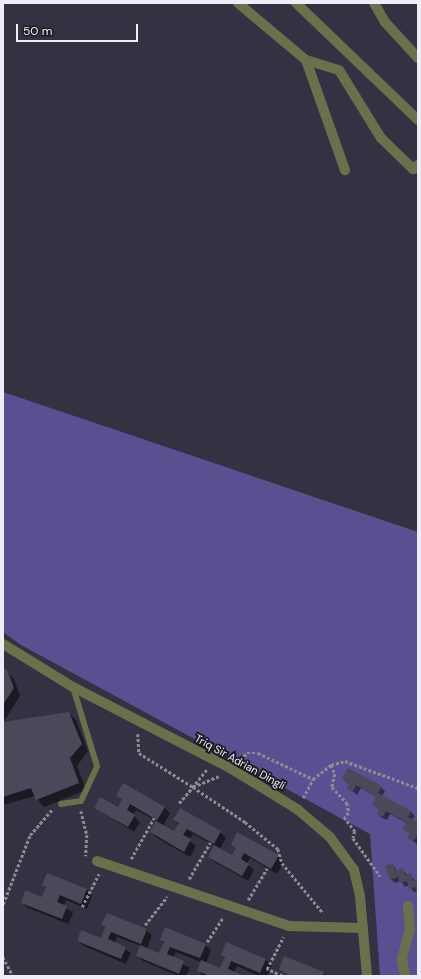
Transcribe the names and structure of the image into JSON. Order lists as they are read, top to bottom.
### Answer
{
  "streets": {
    "street": ["Triq Sir Adrian Dingli"]
  },
  "scale_bar": "50 m"
}
